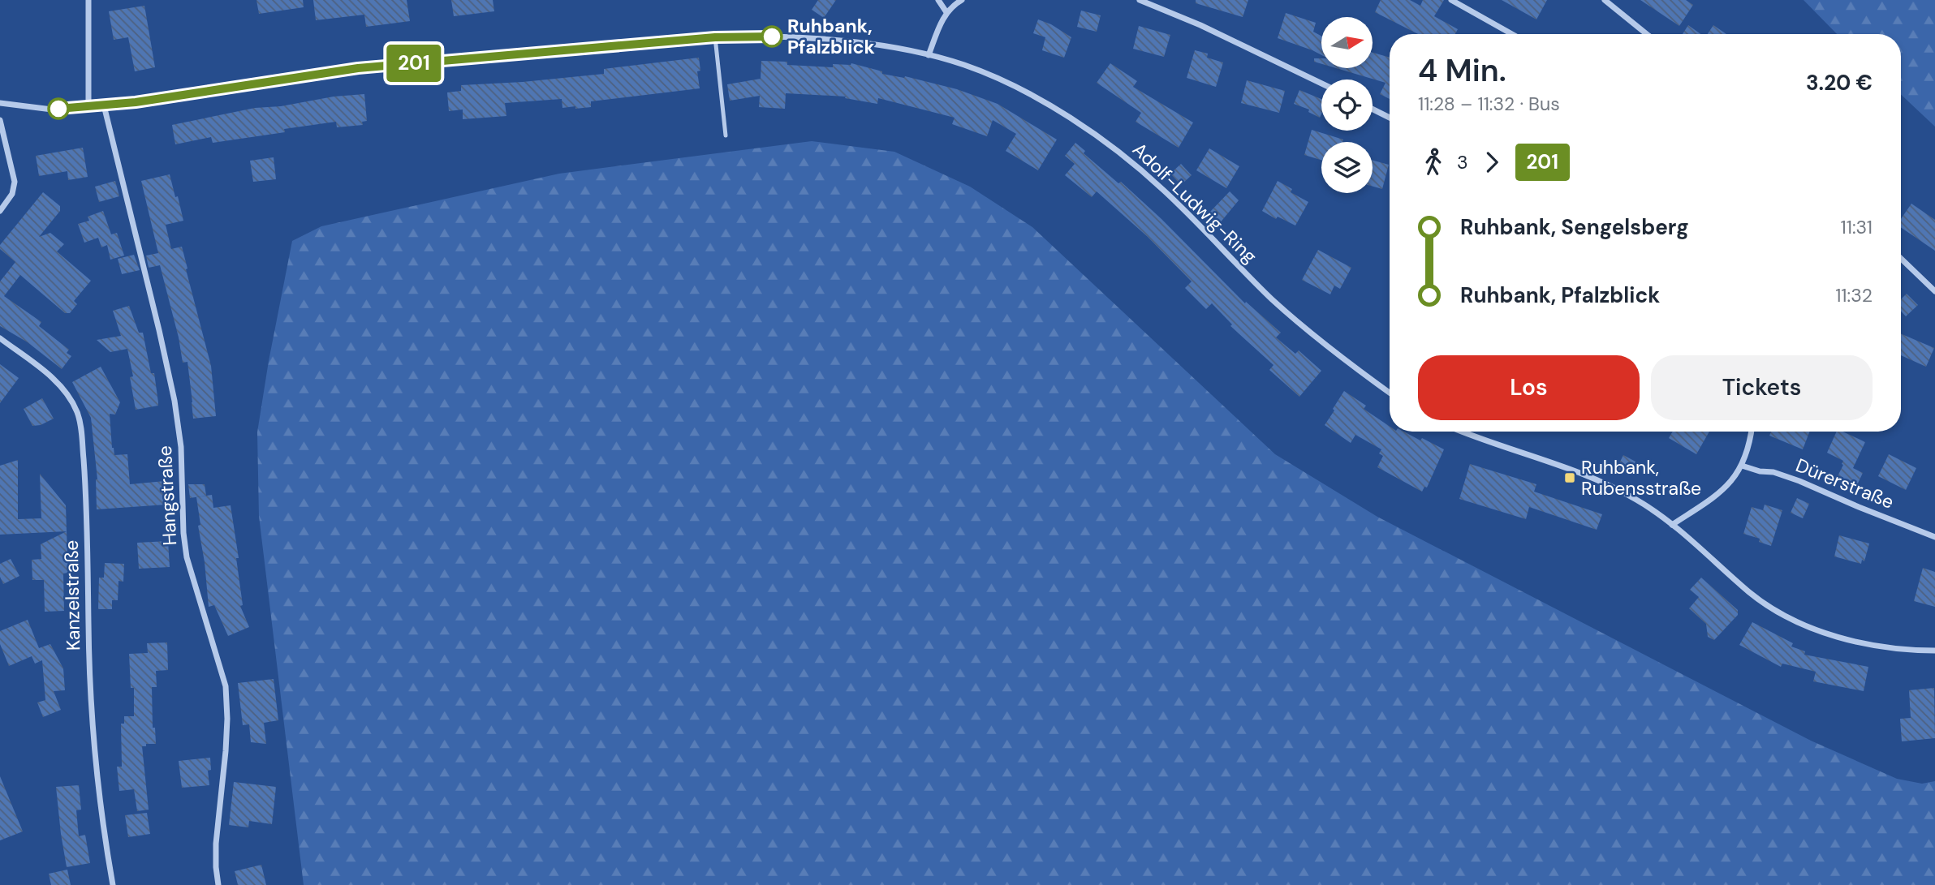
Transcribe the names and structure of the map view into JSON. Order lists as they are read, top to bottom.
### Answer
{
  "streets": {
    "street": [
      "Adolf-Ludwig-Ring",
      "Dürerstraße",
      "Hangstraße",
      "Kanzelstraße"
    ]
  },
  "crossings": [
    ["Adolf-Ludwig-Ring", "Hangstraße"]
  ],
  "places": {
    "other": ["Ruhbank, Pfalzblick"],
    "transit": ["Ruhbank, Rubensstraße"]
  },
  "lines": ["bus line 201"],
  "north": "right",
  "page": {
    "on_map": "201",
    "heading": ["4 Min.", "11:28 – 11:32 · Bus", "3.20 €"],
    "legs": ["3", "201"],
    "list": [
      {
        "name": "Ruhbank, Sengelsberg",
        "value": "11:31"
      },
      {
        "name": "Ruhbank, Pfalzblick",
        "value": "11:32"
      }
    ],
    "buttons": ["Los", "Tickets"]
  }
}
